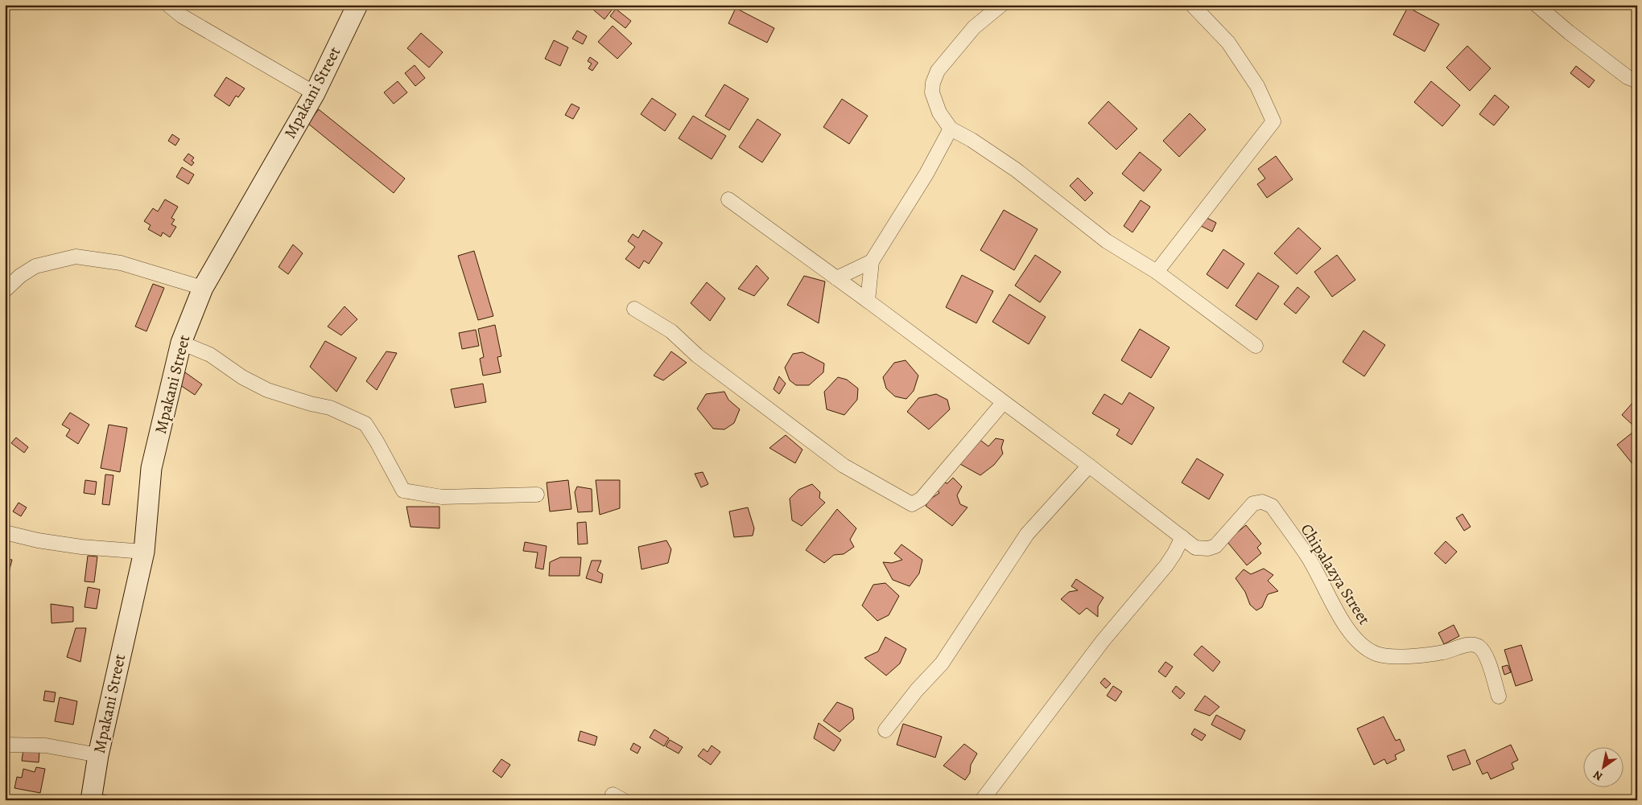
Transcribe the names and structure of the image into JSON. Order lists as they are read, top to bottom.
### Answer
{
  "streets": {
    "street": ["Mpakani Street", "Chipalazya Street"]
  },
  "north": "bottom left"
}
